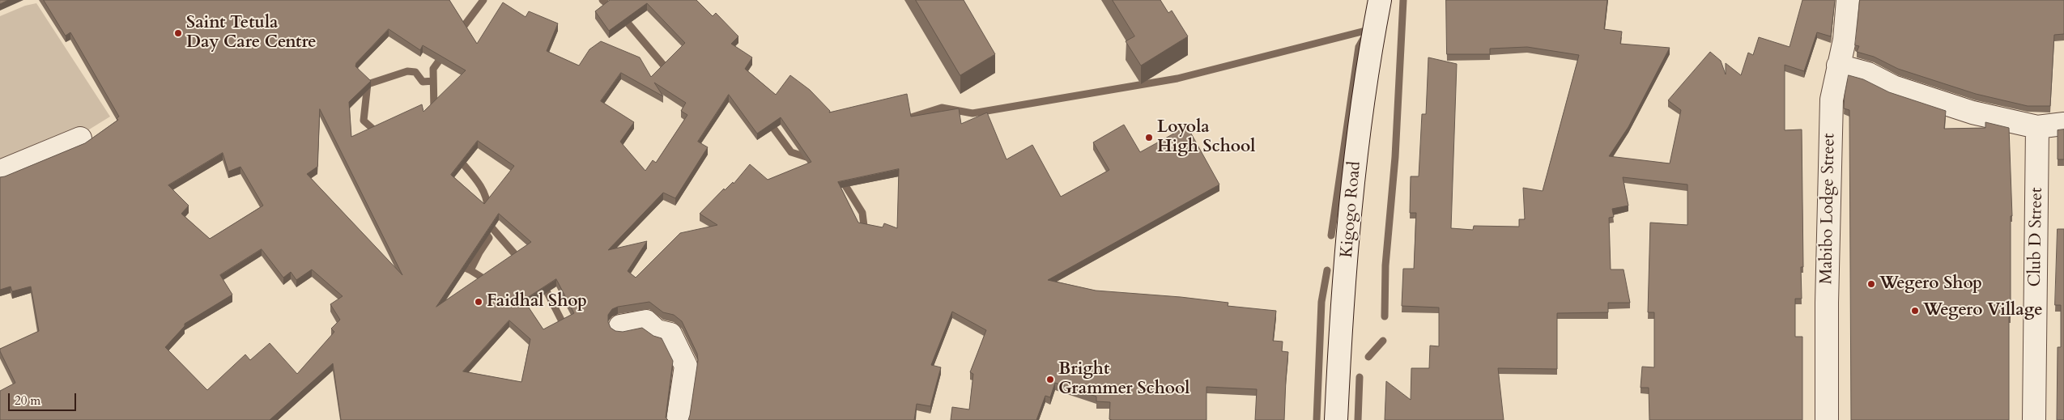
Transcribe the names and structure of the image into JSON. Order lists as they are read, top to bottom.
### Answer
{
  "streets": {
    "street": ["Mabibo Lodge Street", "Kigogo Road", "Club D Street"]
  },
  "places": [
    "Saint Tetula Day Care Centre",
    "Loyola High School",
    "Wegero Shop",
    "Faidhal Shop",
    "Wegero Village",
    "Bright Grammer School"
  ],
  "scale_bar": "20 m"
}
